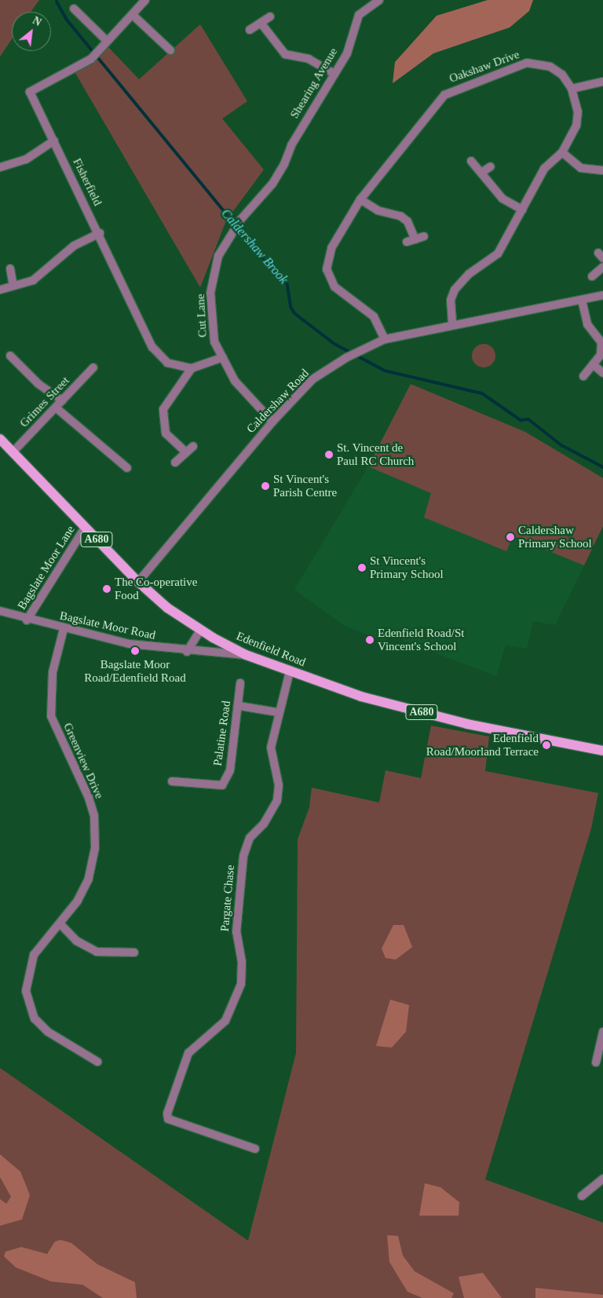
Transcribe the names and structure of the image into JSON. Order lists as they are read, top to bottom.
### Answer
{
  "streets": {
    "main road": ["A680", "Edenfield Road"],
    "street": [
      "Oakshaw Drive",
      "Shearing Avenue",
      "Fisherfield",
      "Cut Lane",
      "Caldershaw Road",
      "Grimes Street",
      "Bagslate Moor Lane",
      "Bagslate Moor Road",
      "Palatine Road",
      "Greenview Drive",
      "Pargate Chase"
    ]
  },
  "crossings": [
    ["Oakshaw Drive", "Caldershaw Road"],
    ["Shearing Avenue", "Cut Lane"],
    ["Cut Lane", "Caldershaw Road"],
    ["Caldershaw Road", "Edenfield Road"],
    ["Grimes Street", "Edenfield Road"],
    ["Bagslate Moor Lane", "Bagslate Moor Road"],
    ["Bagslate Moor Lane", "Edenfield Road"],
    ["Bagslate Moor Road", "Edenfield Road"],
    ["Bagslate Moor Road", "Greenview Drive"],
    ["Edenfield Road", "Pargate Chase"]
  ],
  "water": ["Caldershaw Brook"],
  "places": [
    "St. Vincent de Paul RC Church",
    "St Vincent's Parish Centre",
    "Caldershaw Primary School",
    "St Vincent's Primary School",
    "The Co-operative Food",
    "Edenfield Road/St Vincent's School",
    "Bagslate Moor Road/Edenfield Road",
    "Edenfield Road/Moorland Terrace"
  ],
  "north": "top right"
}
